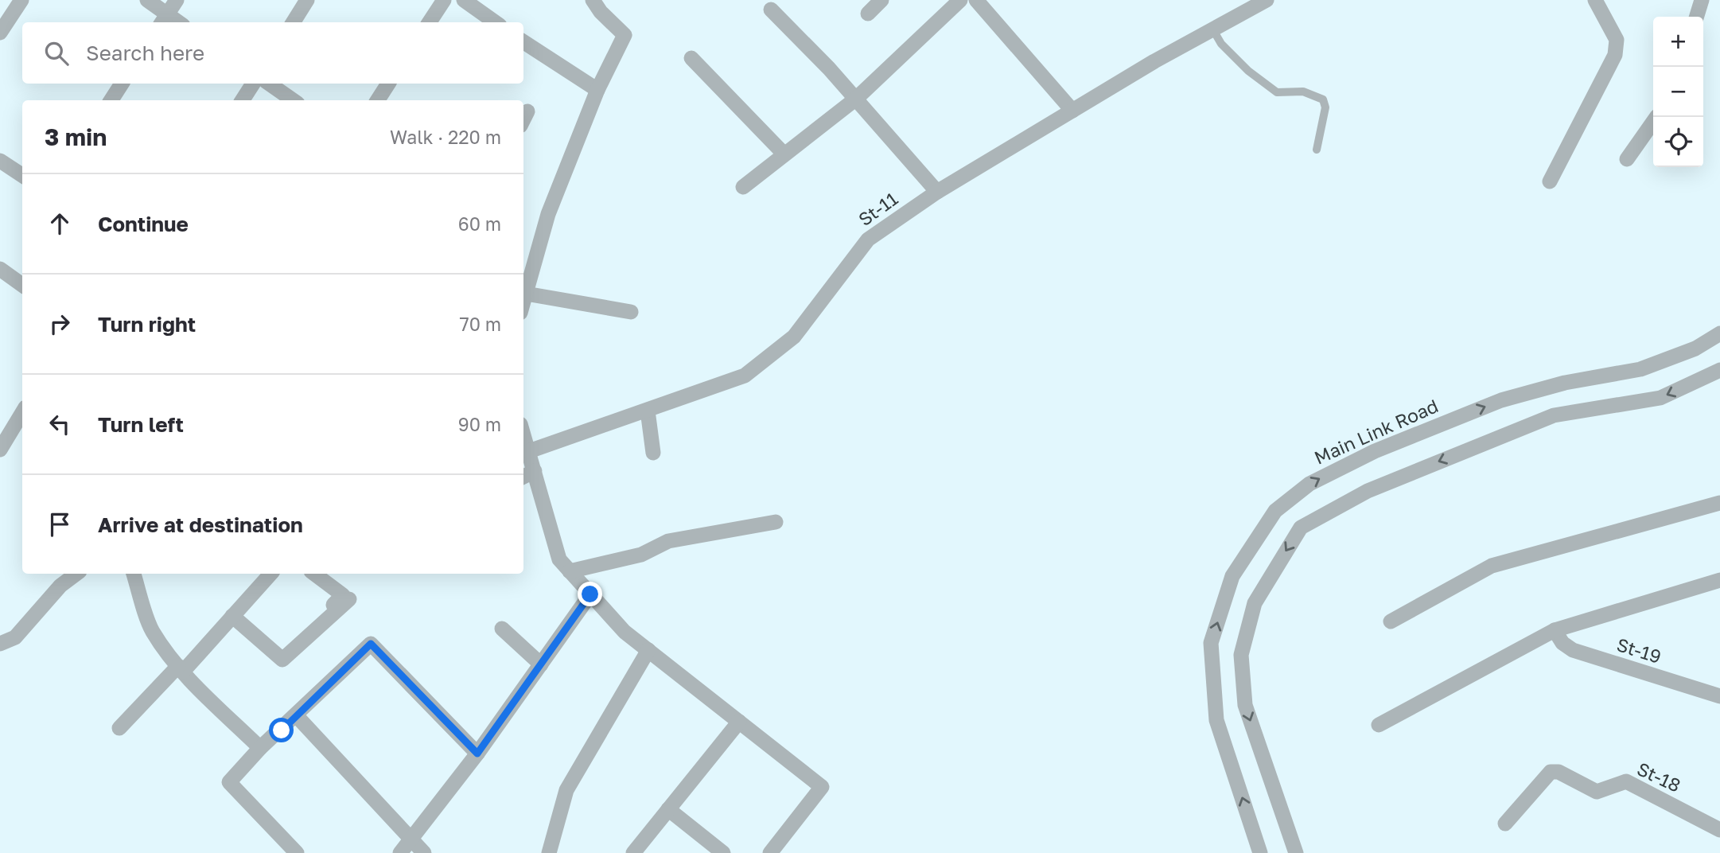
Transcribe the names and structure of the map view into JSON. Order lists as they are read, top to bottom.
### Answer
{
  "streets": {
    "street": [
      "St-11",
      "Main Link Road",
      "St-19",
      "St-18"
    ]
  },
  "one_way": ["Main Link Road"],
  "page": {
    "map_buttons": ["+", "−"],
    "search": "Search here",
    "heading": ["3 min", "Walk · 220 m"],
    "list": [
      ["Continue", "60 m"],
      ["Turn right", "70 m"],
      ["Turn left", "90 m"],
      "Arrive at destination"
    ]
  }
}
